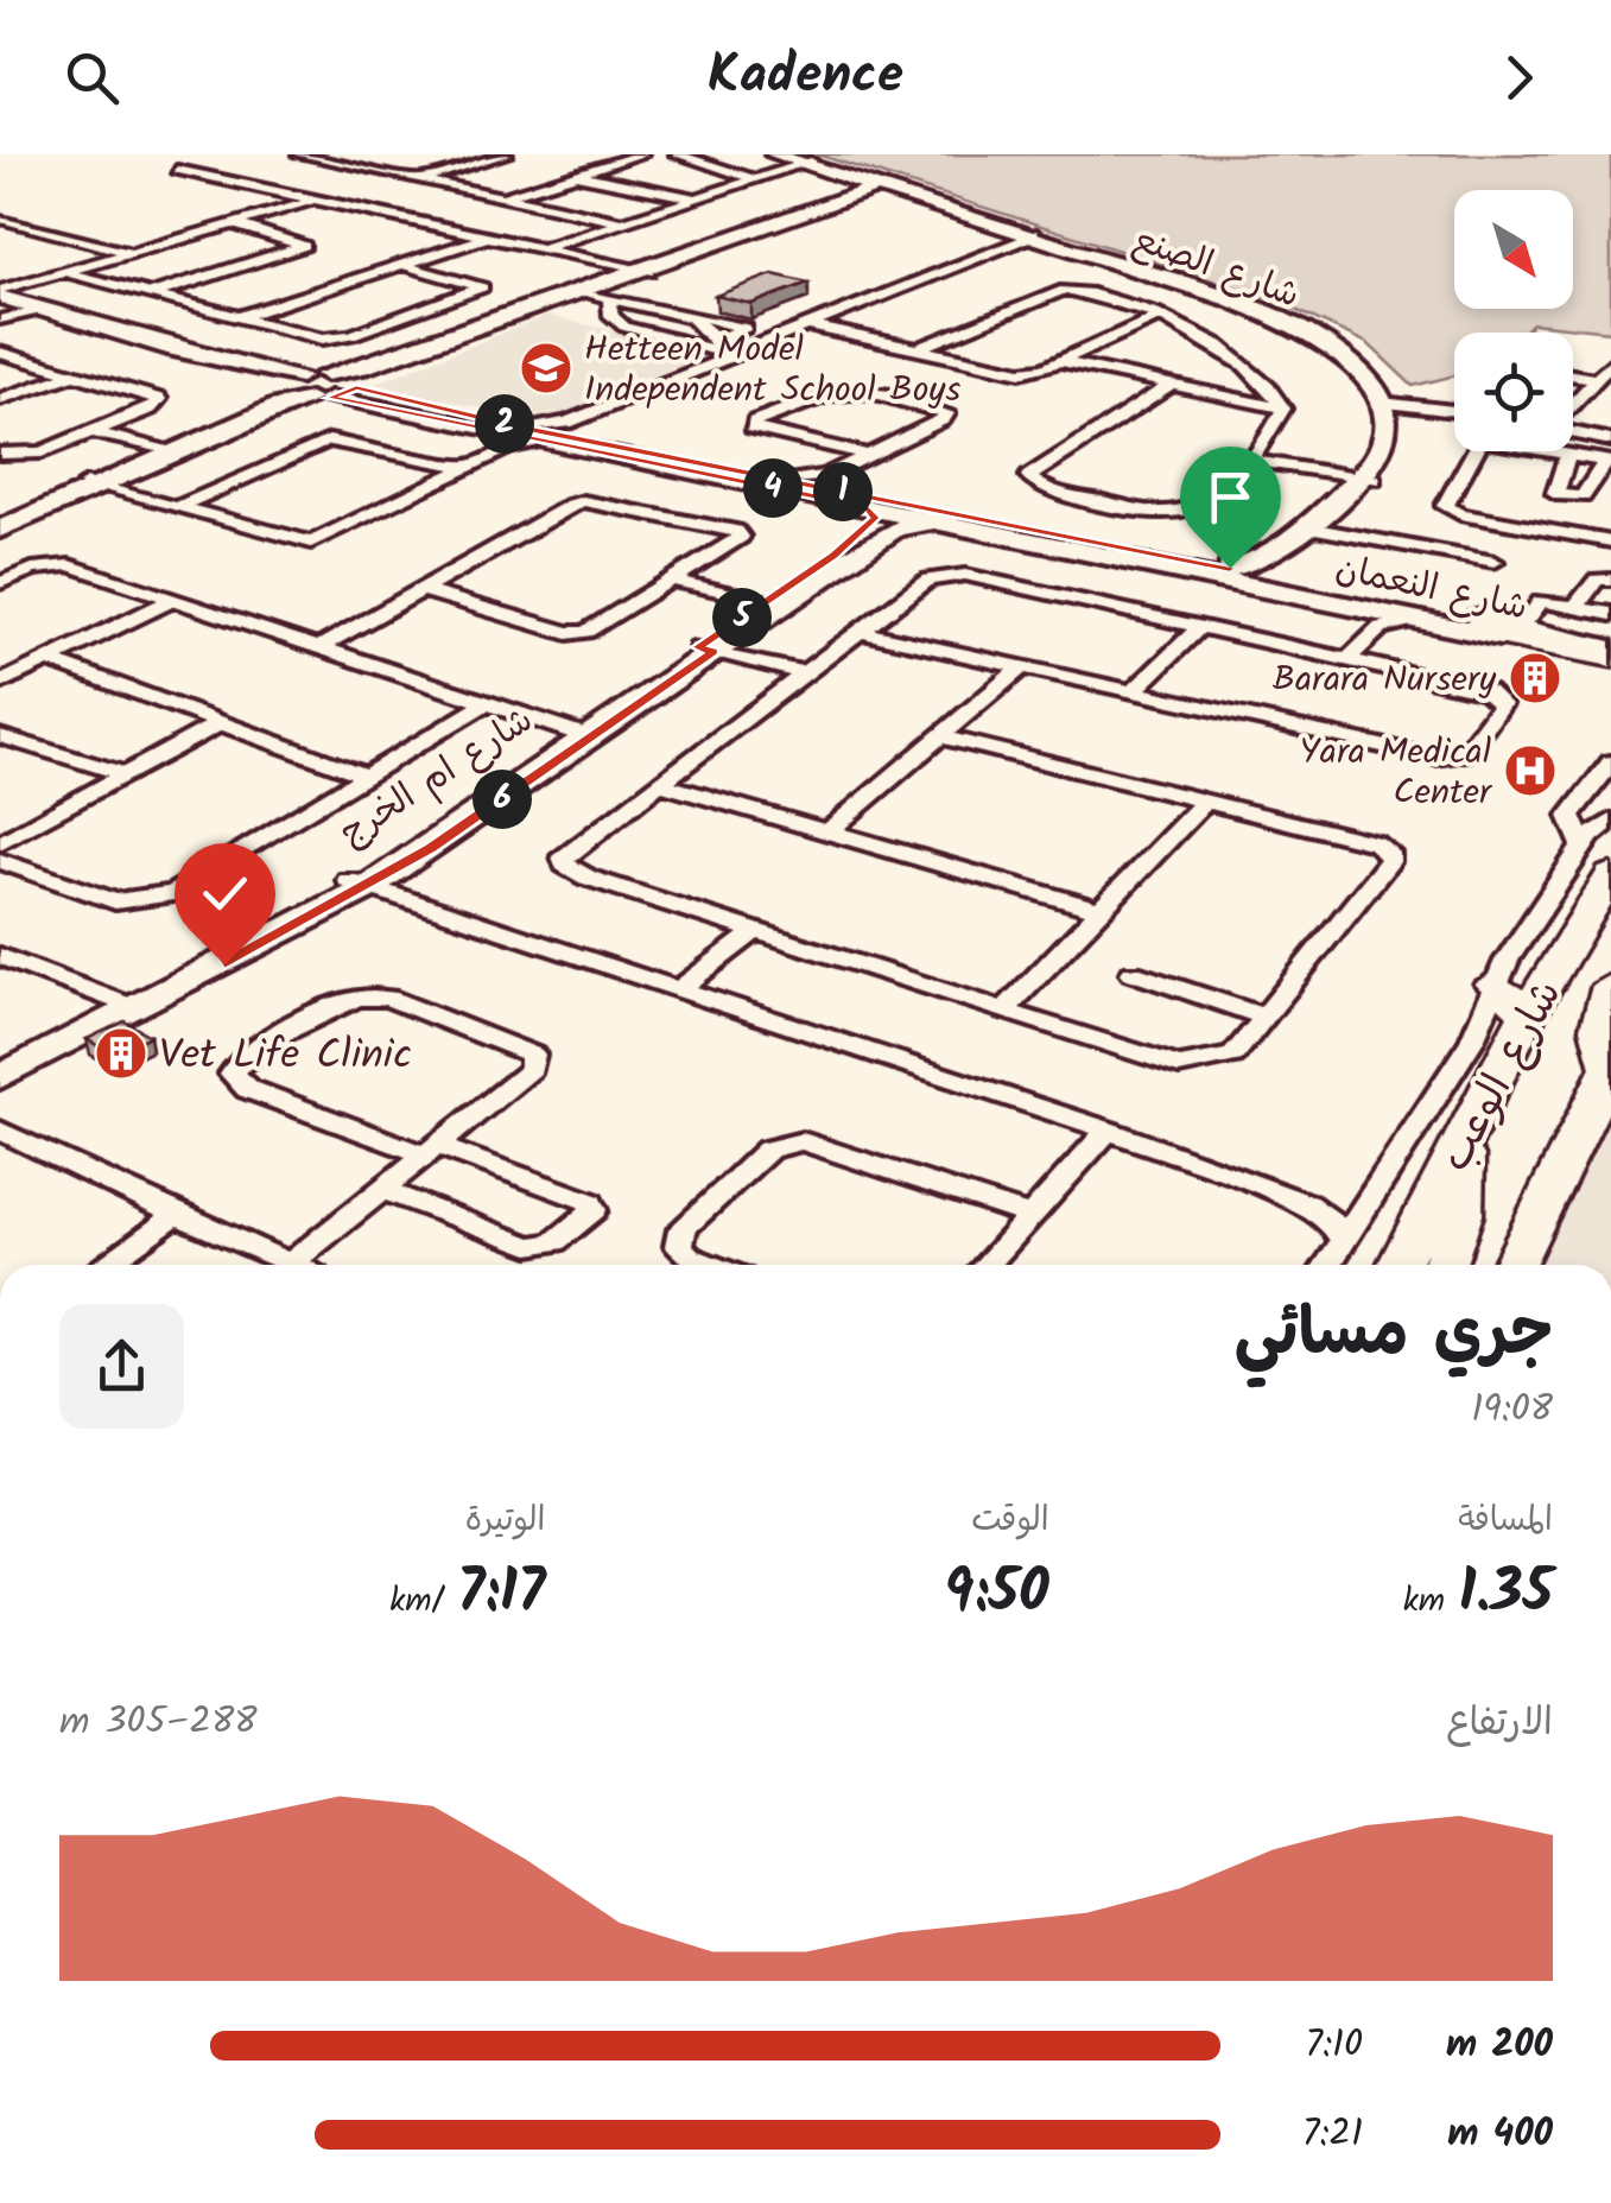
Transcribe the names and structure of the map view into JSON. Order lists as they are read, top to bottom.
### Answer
{
  "streets": {
    "main road": ["شارع الوعب"],
    "street": ["شارع الصنع", "شارع النعمان", "شارع ام الخرج"]
  },
  "crossings": [
    ["شارع النعمان", "شارع ام الخرج"]
  ],
  "places": {
    "school or university": ["Hetteen Model Independent School Boys"],
    "building": ["Barara Nursery", "Vet Life Clinic"],
    "hospital": ["Yara Medical Center"]
  },
  "north": "bottom right",
  "page": {
    "header": "Kadence",
    "pins": [
      "2",
      "4",
      "1",
      "5",
      "6"
    ],
    "heading": ["جري مسائي", "19:08"],
    "stats": [
      ["المسافة", "1.35 km"],
      ["الوقت", "9:50"],
      ["الوتيرة", "7:17 /km"]
    ],
    "chart": ["الارتفاع", "288–305 m"],
    "list": [
      {
        "name": "200 m",
        "note": "7:10"
      },
      {
        "name": "400 m",
        "note": "7:21"
      }
    ]
  }
}
